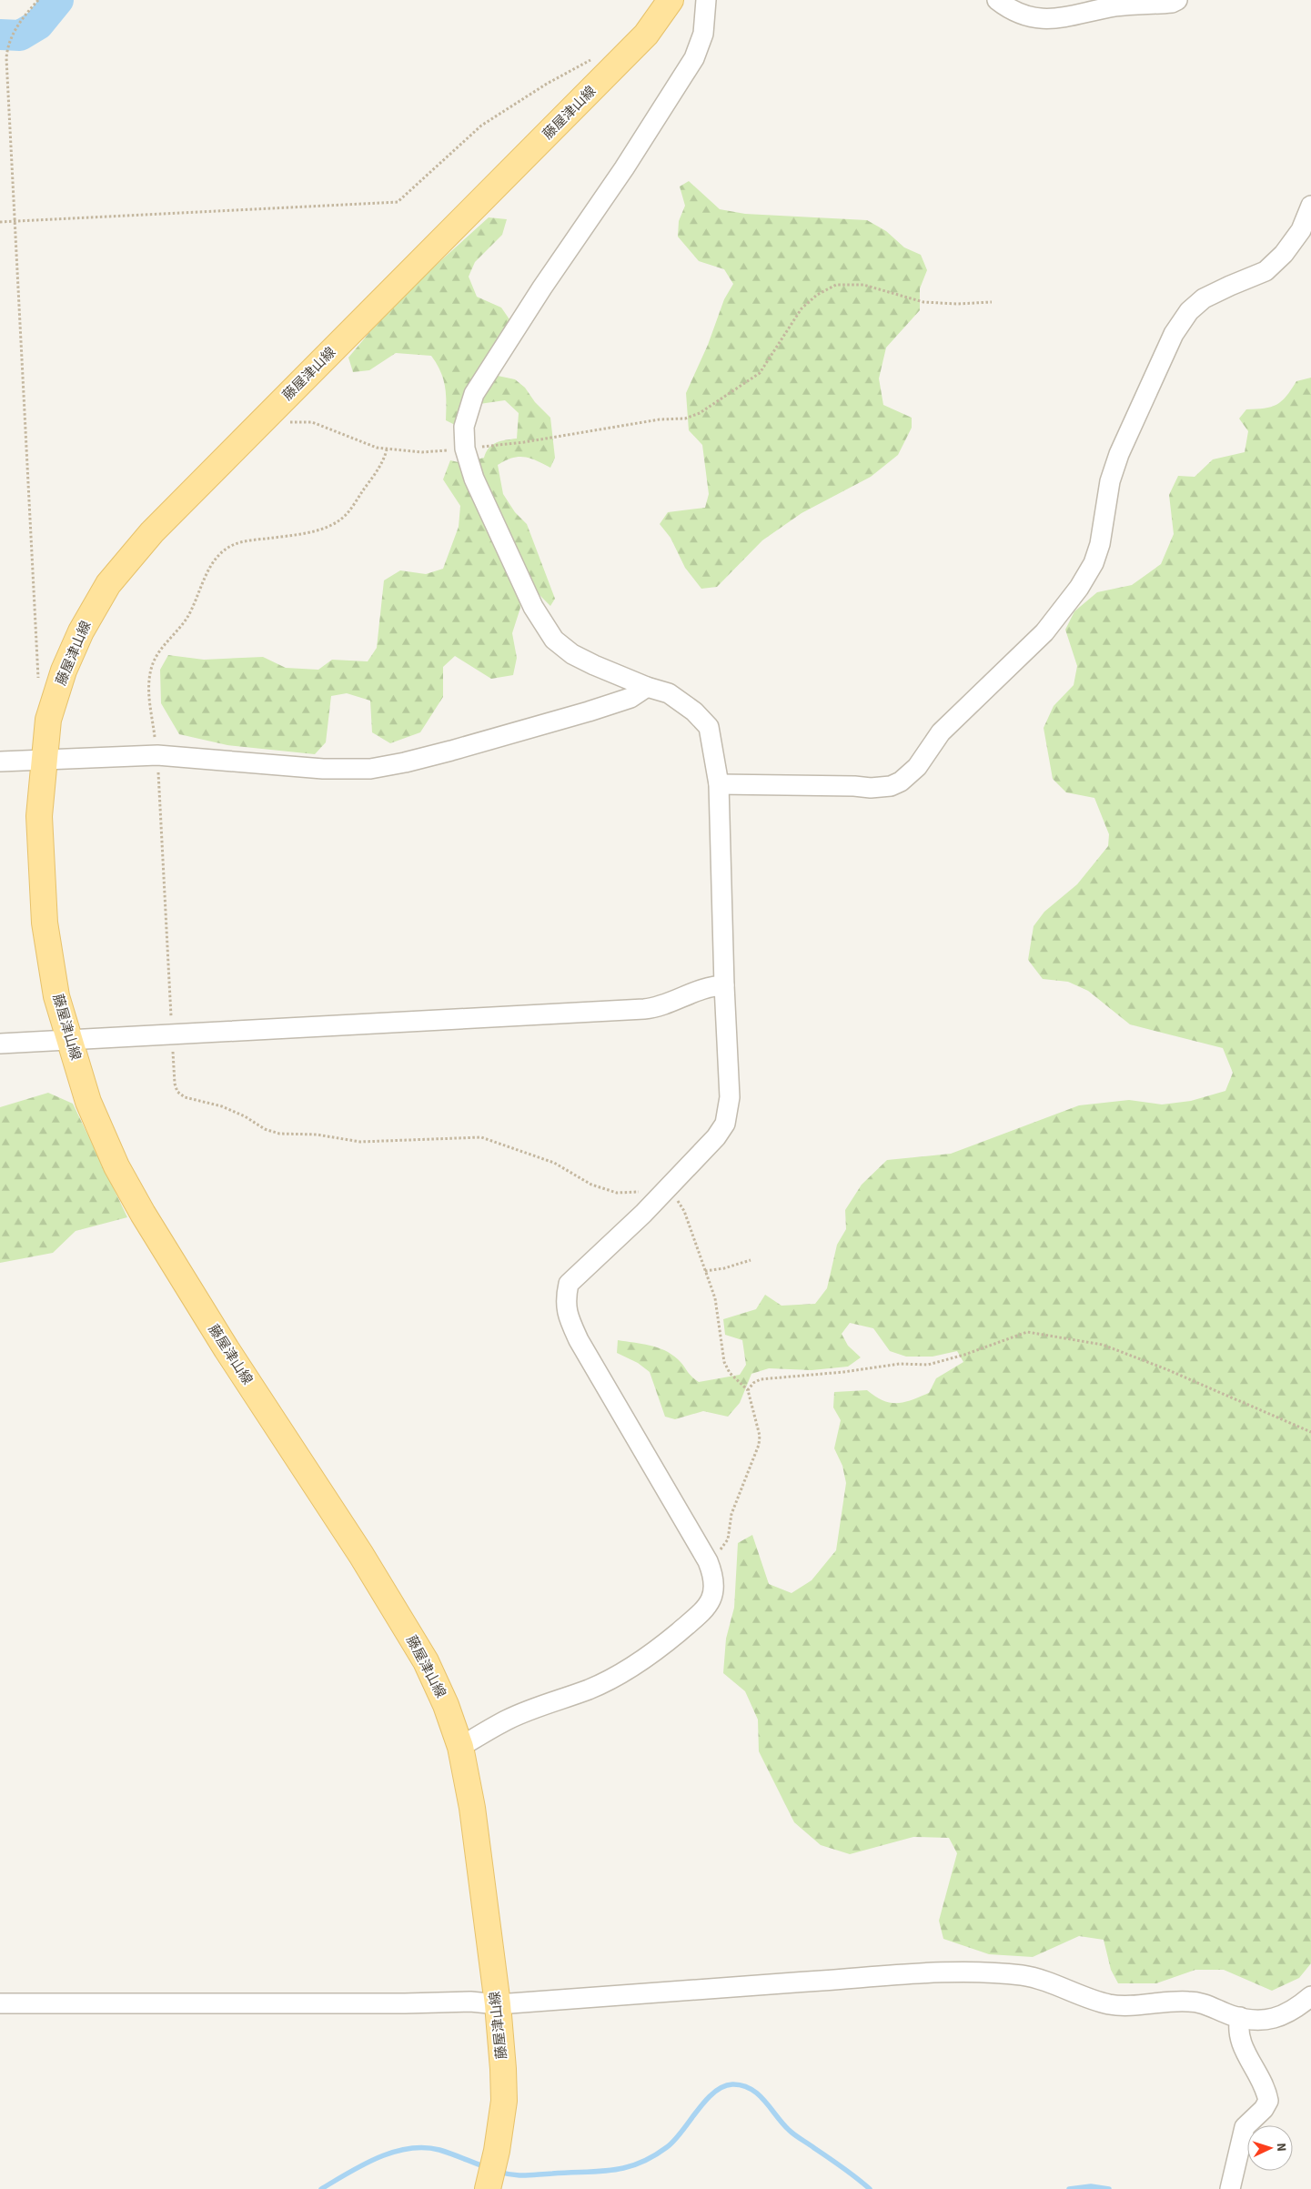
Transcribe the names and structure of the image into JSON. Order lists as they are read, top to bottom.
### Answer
{
  "streets": {
    "main road": ["藤屋津山線"]
  },
  "north": "right"
}
